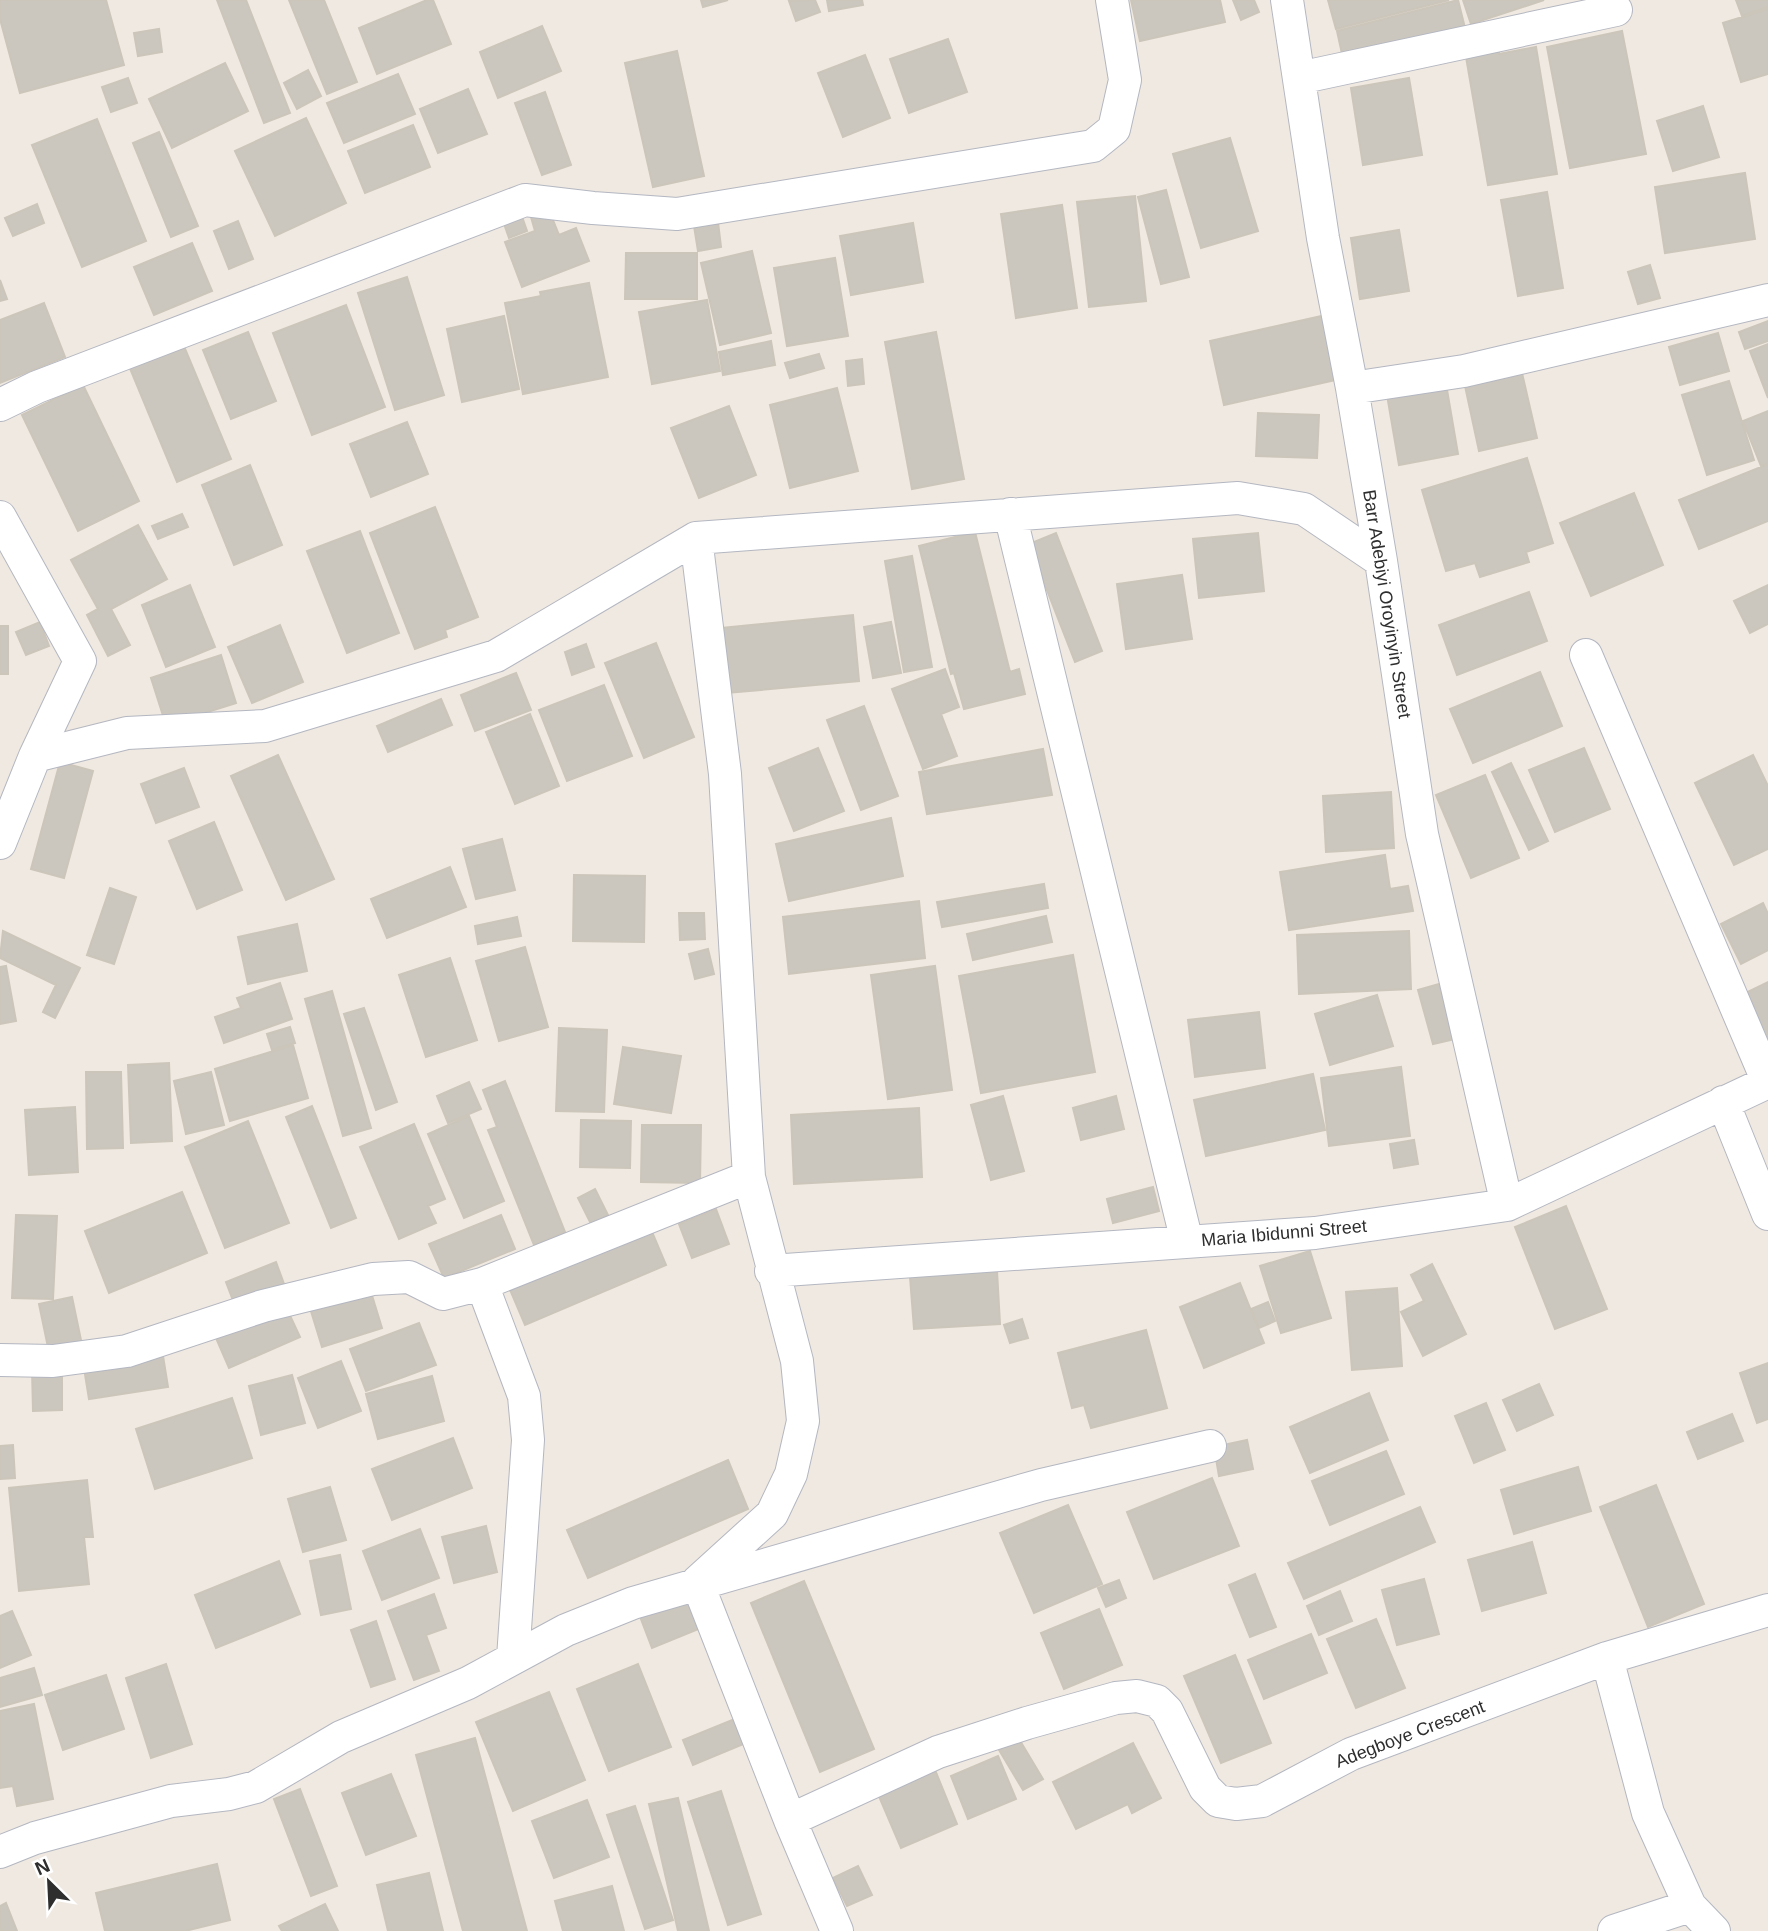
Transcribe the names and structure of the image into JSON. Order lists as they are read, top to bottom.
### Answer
{
  "streets": {
    "street": ["Barr Adebiyi Oroyinyin Street", "Maria Ibidunni Street", "Adegboye Crescent"]
  },
  "crossings": [
    ["Barr Adebiyi Oroyinyin Street", "Maria Ibidunni Street"]
  ],
  "north": "top left"
}
